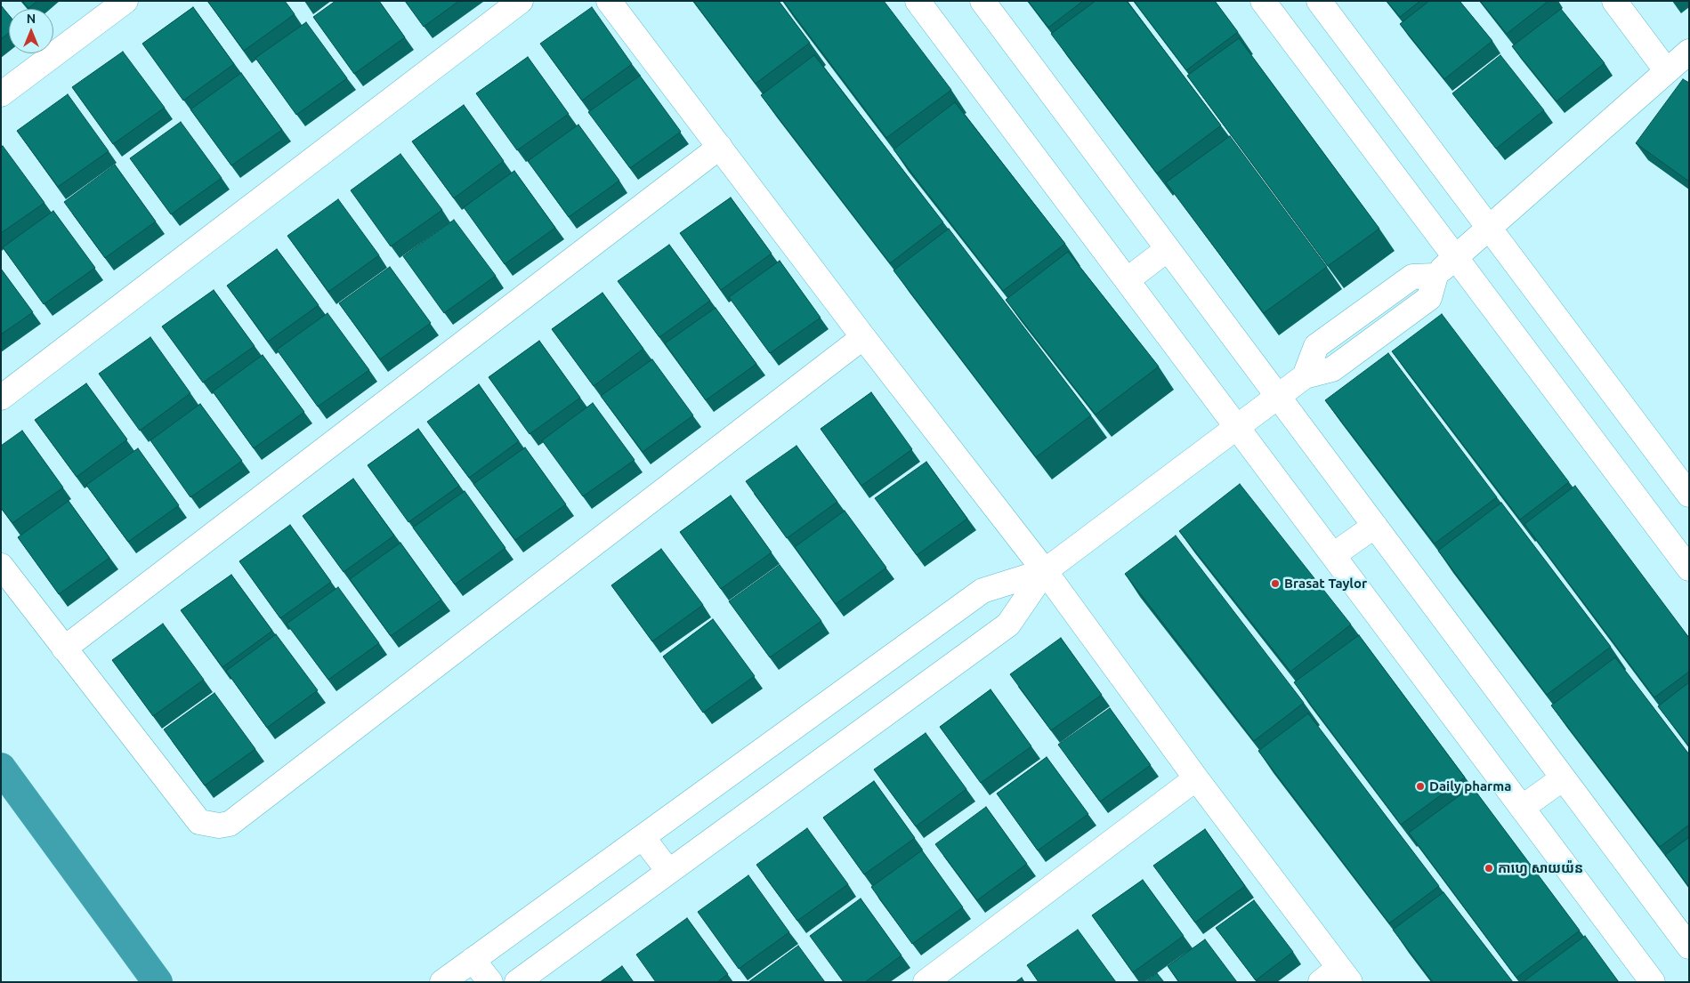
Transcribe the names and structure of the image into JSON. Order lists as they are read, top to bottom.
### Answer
{
  "places": ["Brasat Taylor", "Daily pharma", "កាហ្វេ សាយយ៉ន"],
  "north": "top"
}
